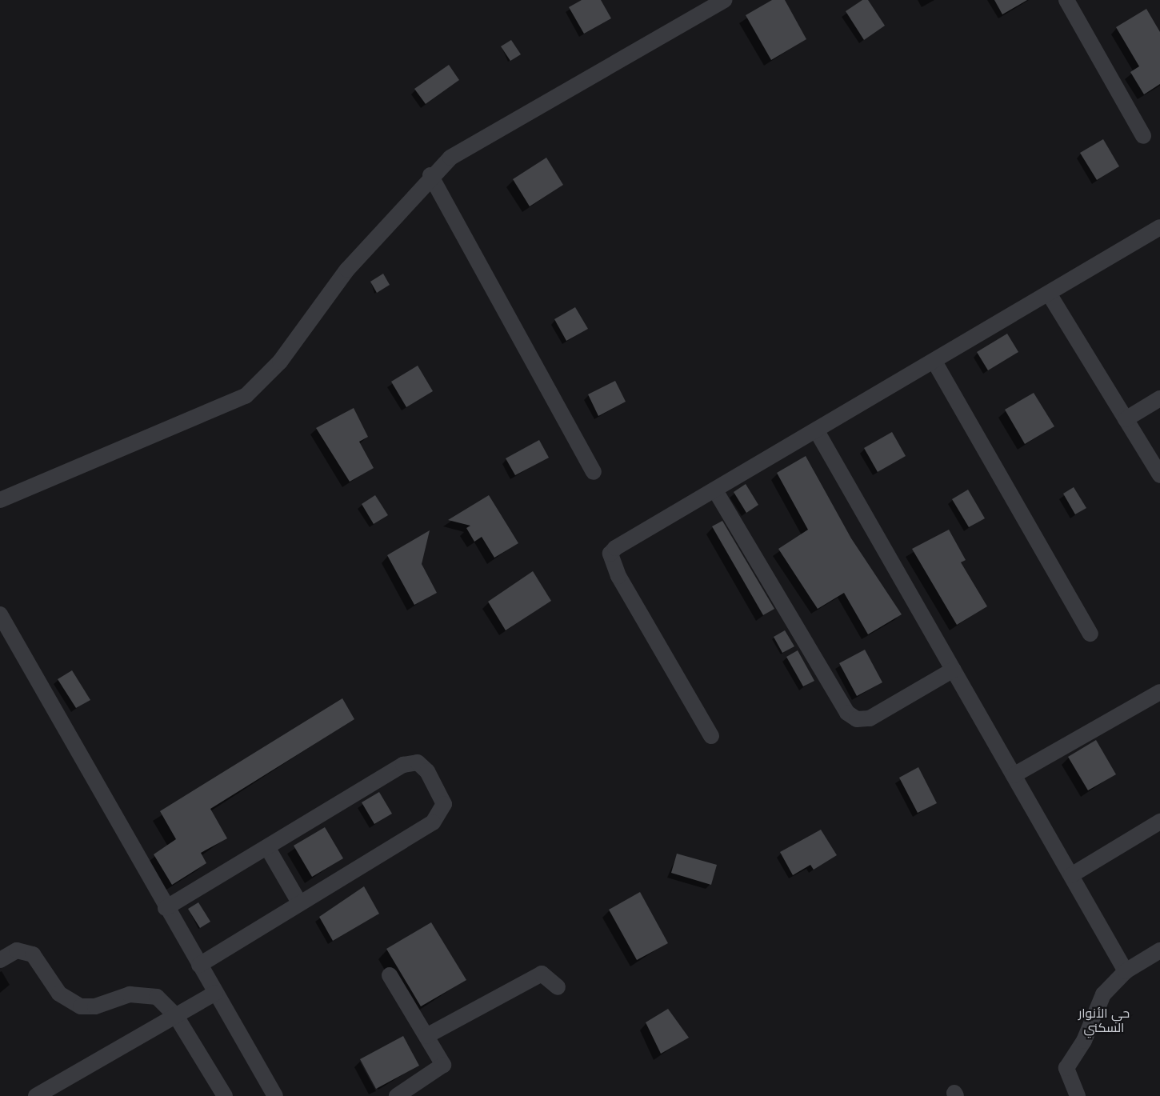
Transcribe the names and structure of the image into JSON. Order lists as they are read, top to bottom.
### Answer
{
  "districts": ["حي الأنوار السكني"]
}
